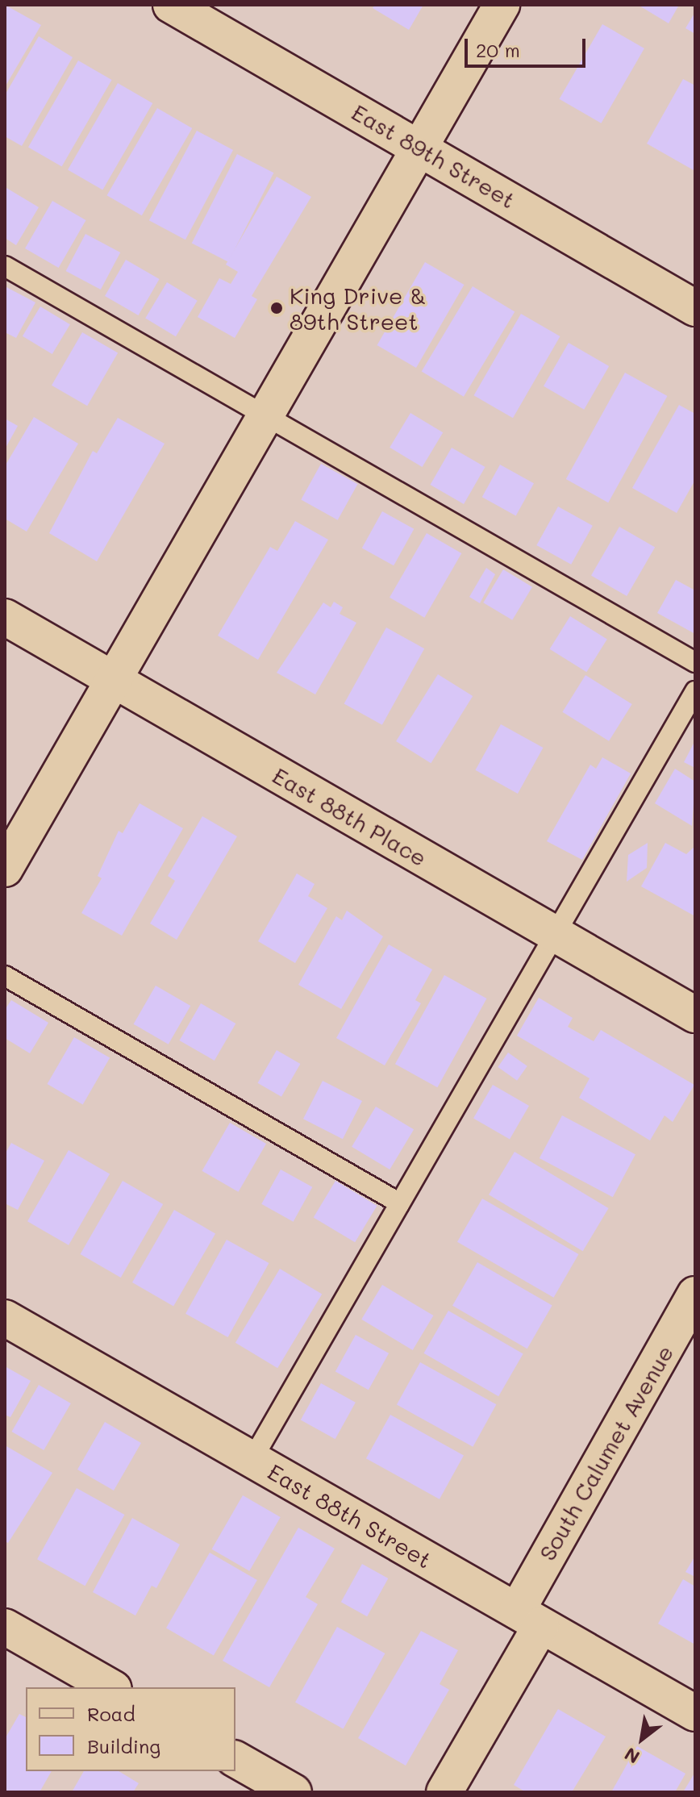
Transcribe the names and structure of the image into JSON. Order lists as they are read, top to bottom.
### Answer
{
  "streets": {
    "street": [
      "East 89th Street",
      "East 88th Place",
      "South Calumet Avenue",
      "East 88th Street"
    ]
  },
  "crossings": [
    ["South Calumet Avenue", "East 88th Street"]
  ],
  "places": ["King Drive & 89th Street"],
  "legend": ["Road", "Building"],
  "scale_bar": "20 m",
  "north": "bottom left"
}
